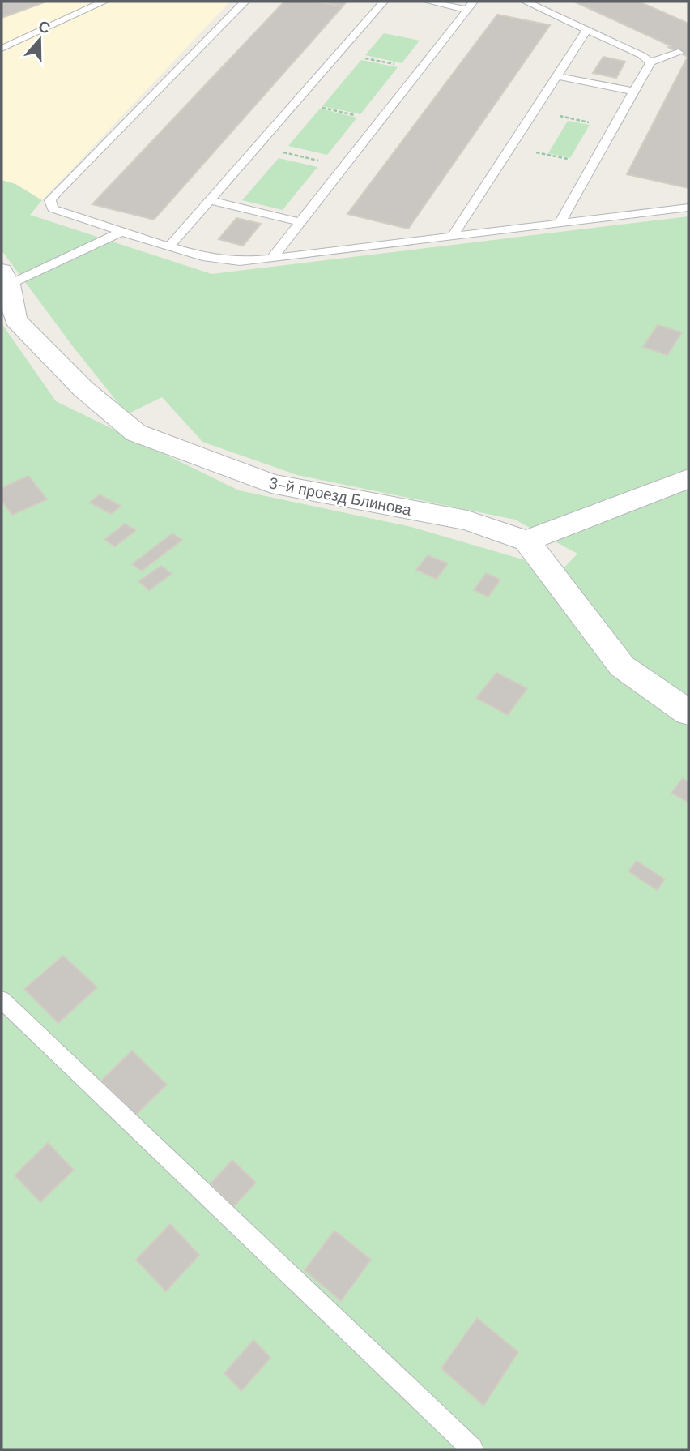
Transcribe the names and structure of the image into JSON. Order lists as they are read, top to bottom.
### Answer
{
  "streets": {
    "street": ["3-й проезд Блинова"]
  },
  "north": "top"
}
